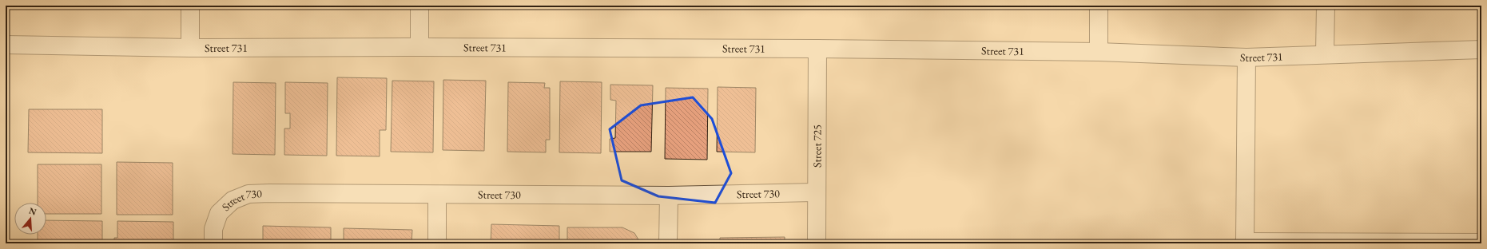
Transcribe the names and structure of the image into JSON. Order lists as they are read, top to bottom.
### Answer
{
  "streets": {
    "street": ["Street 731", "Street 725", "Street 730"]
  },
  "crossings": [
    ["Street 731", "Street 725"],
    ["Street 725", "Street 730"]
  ],
  "north": "top"
}
